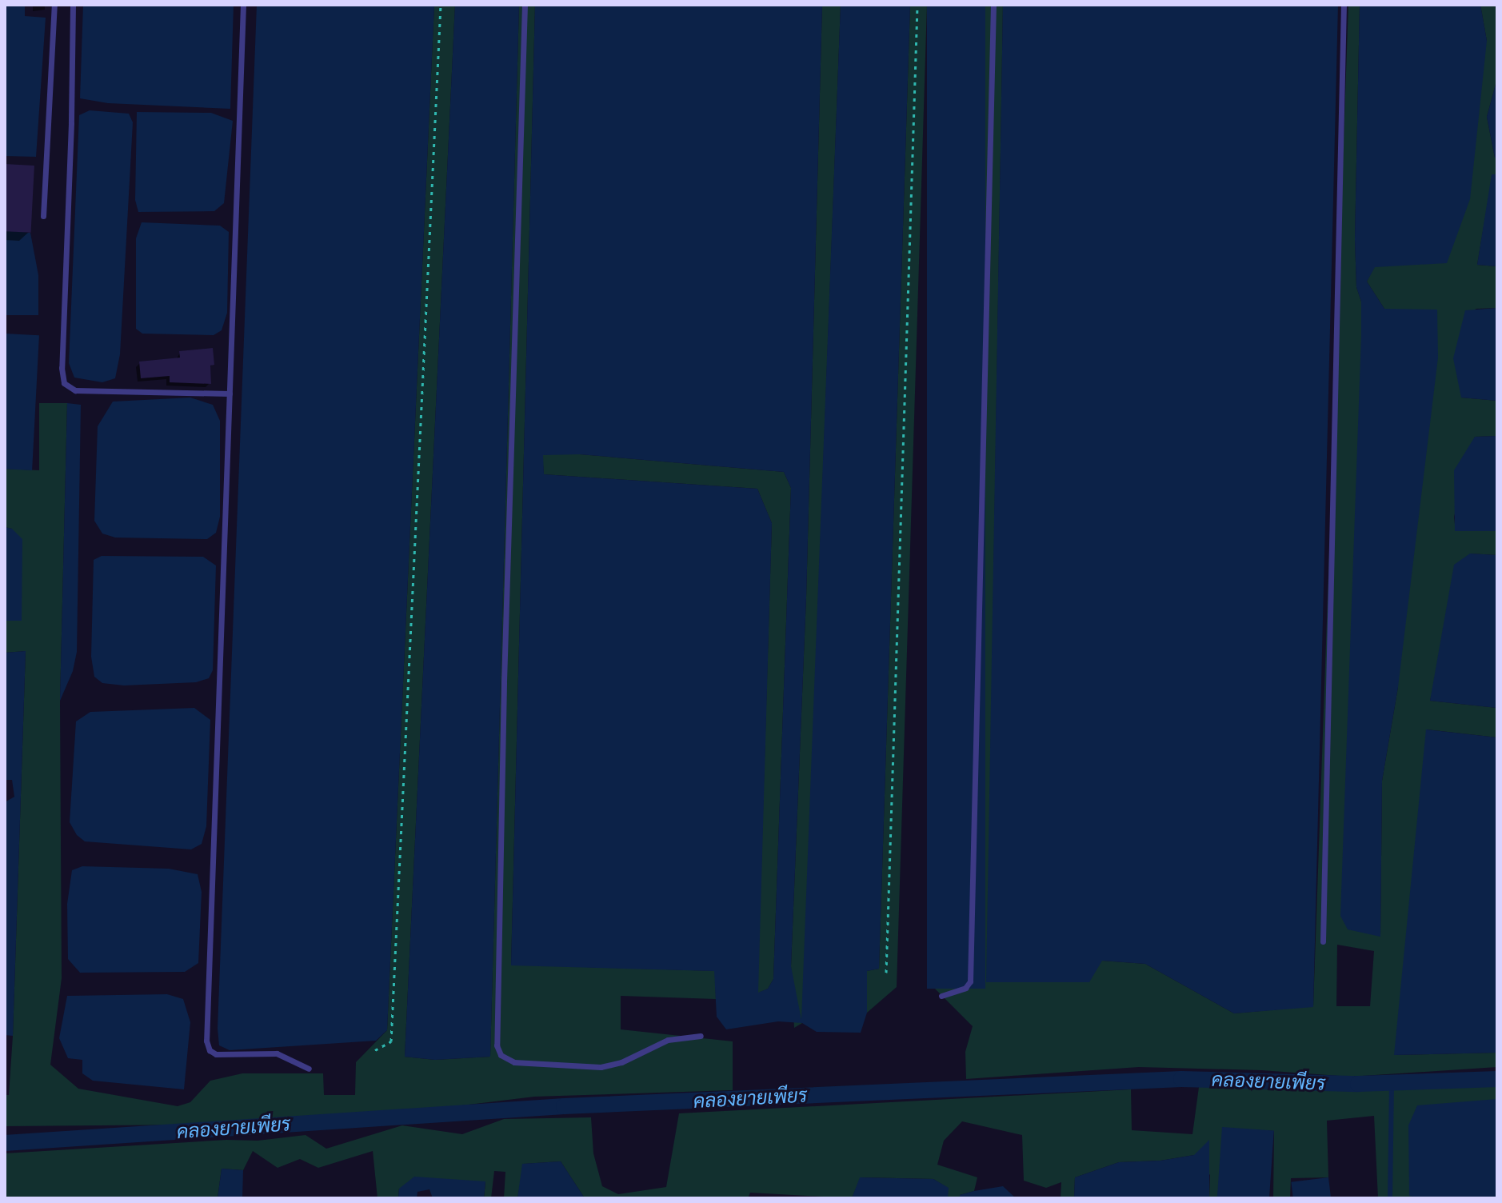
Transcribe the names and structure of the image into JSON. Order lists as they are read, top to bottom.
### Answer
{
  "water": ["คลองยายเพียร"]
}
